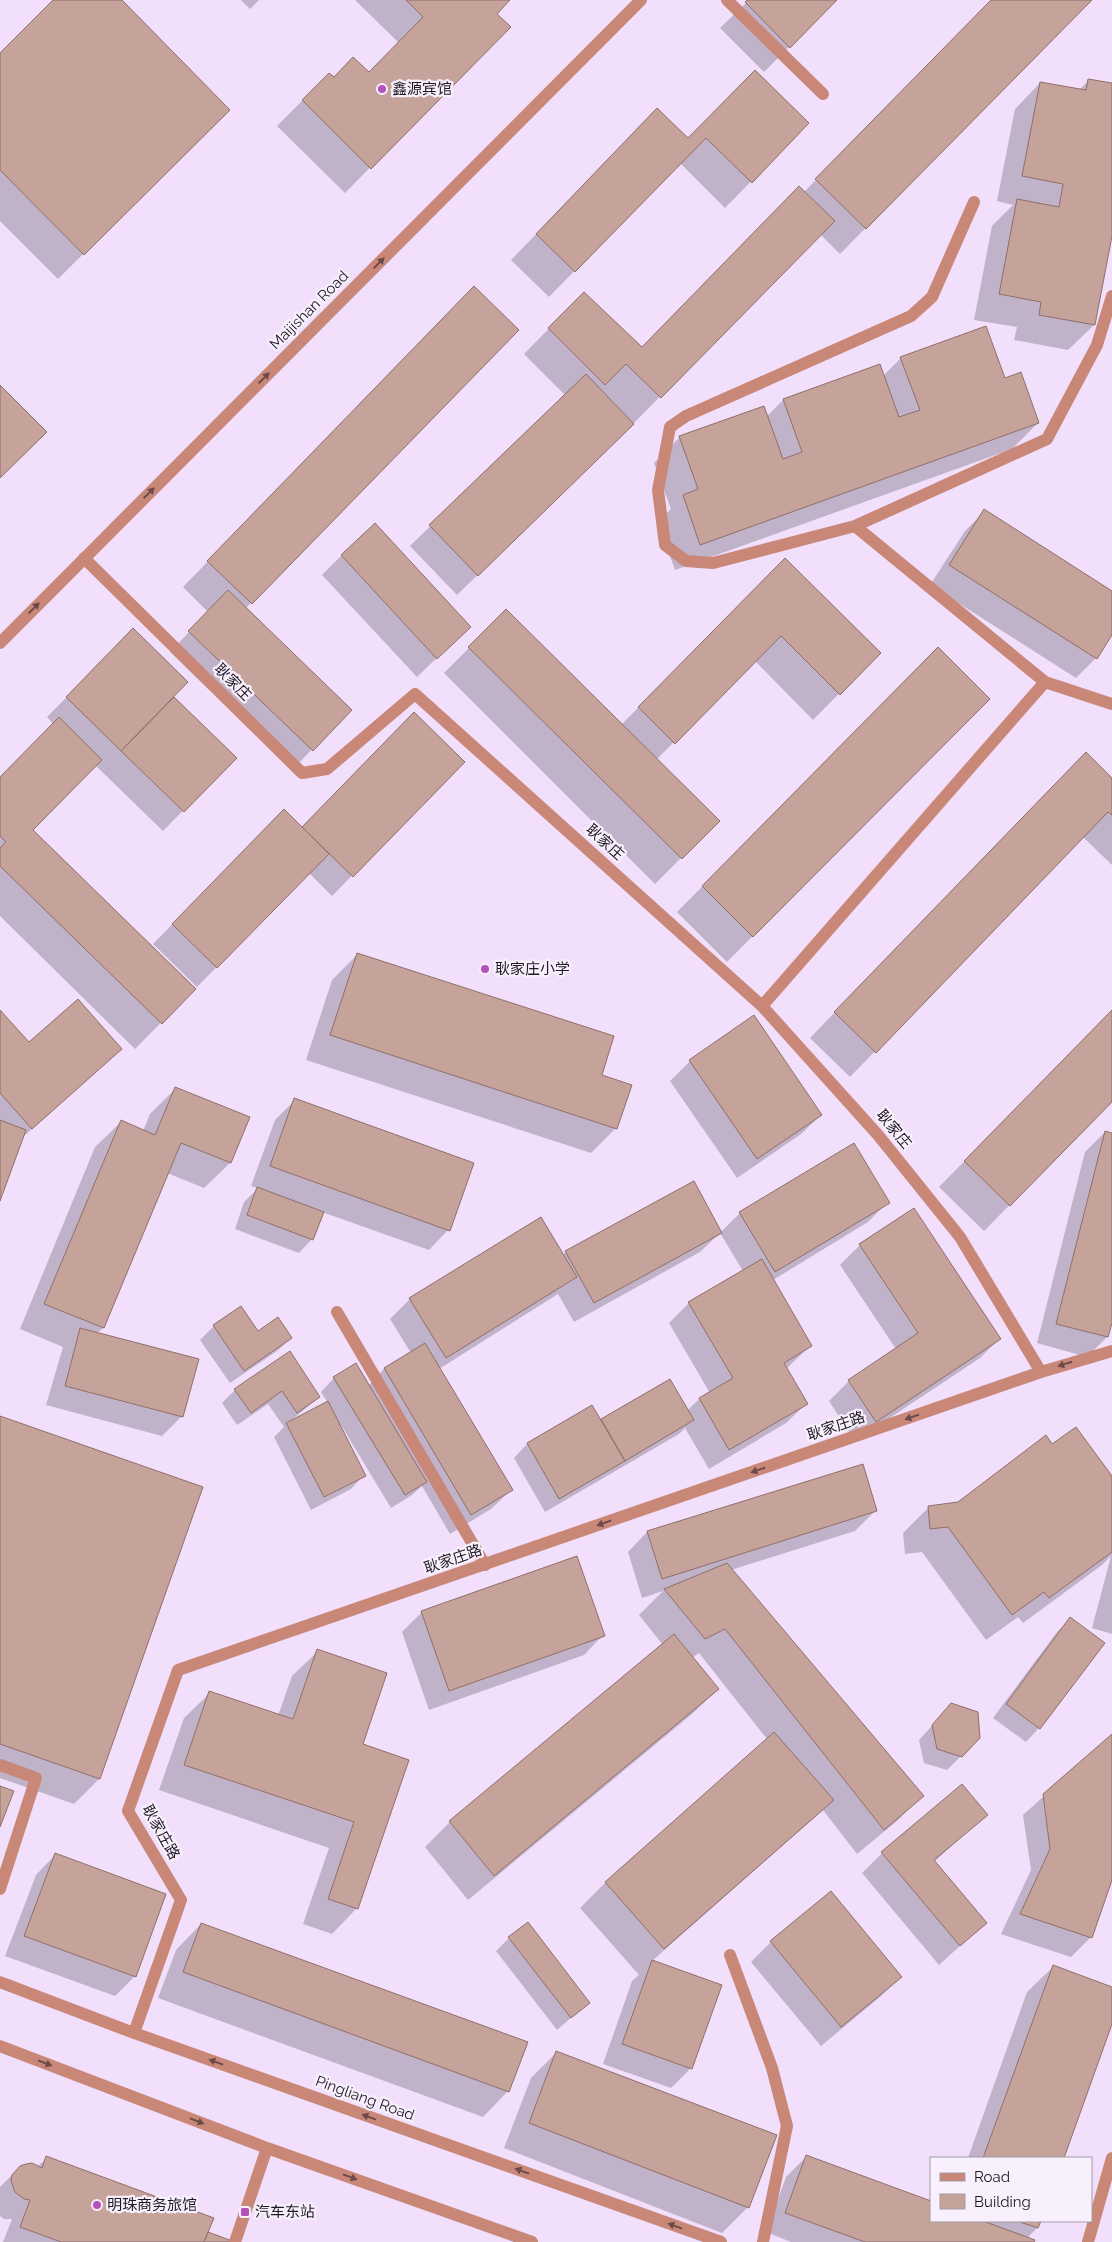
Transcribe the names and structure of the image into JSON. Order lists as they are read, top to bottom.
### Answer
{
  "streets": {
    "street": [
      "Maijishan Road",
      "耿家庄",
      "耿家庄路",
      "Pingliang Road"
    ]
  },
  "crossings": [
    ["Maijishan Road", "耿家庄"],
    ["耿家庄", "耿家庄路"],
    ["耿家庄路", "Pingliang Road"]
  ],
  "one_way": ["Maijishan Road", "耿家庄路"],
  "places": {
    "other": ["鑫源宾馆", "耿家庄小学", "明珠商务旅馆"],
    "transit": ["汽车东站"]
  },
  "legend": ["Road", "Building"]
}
